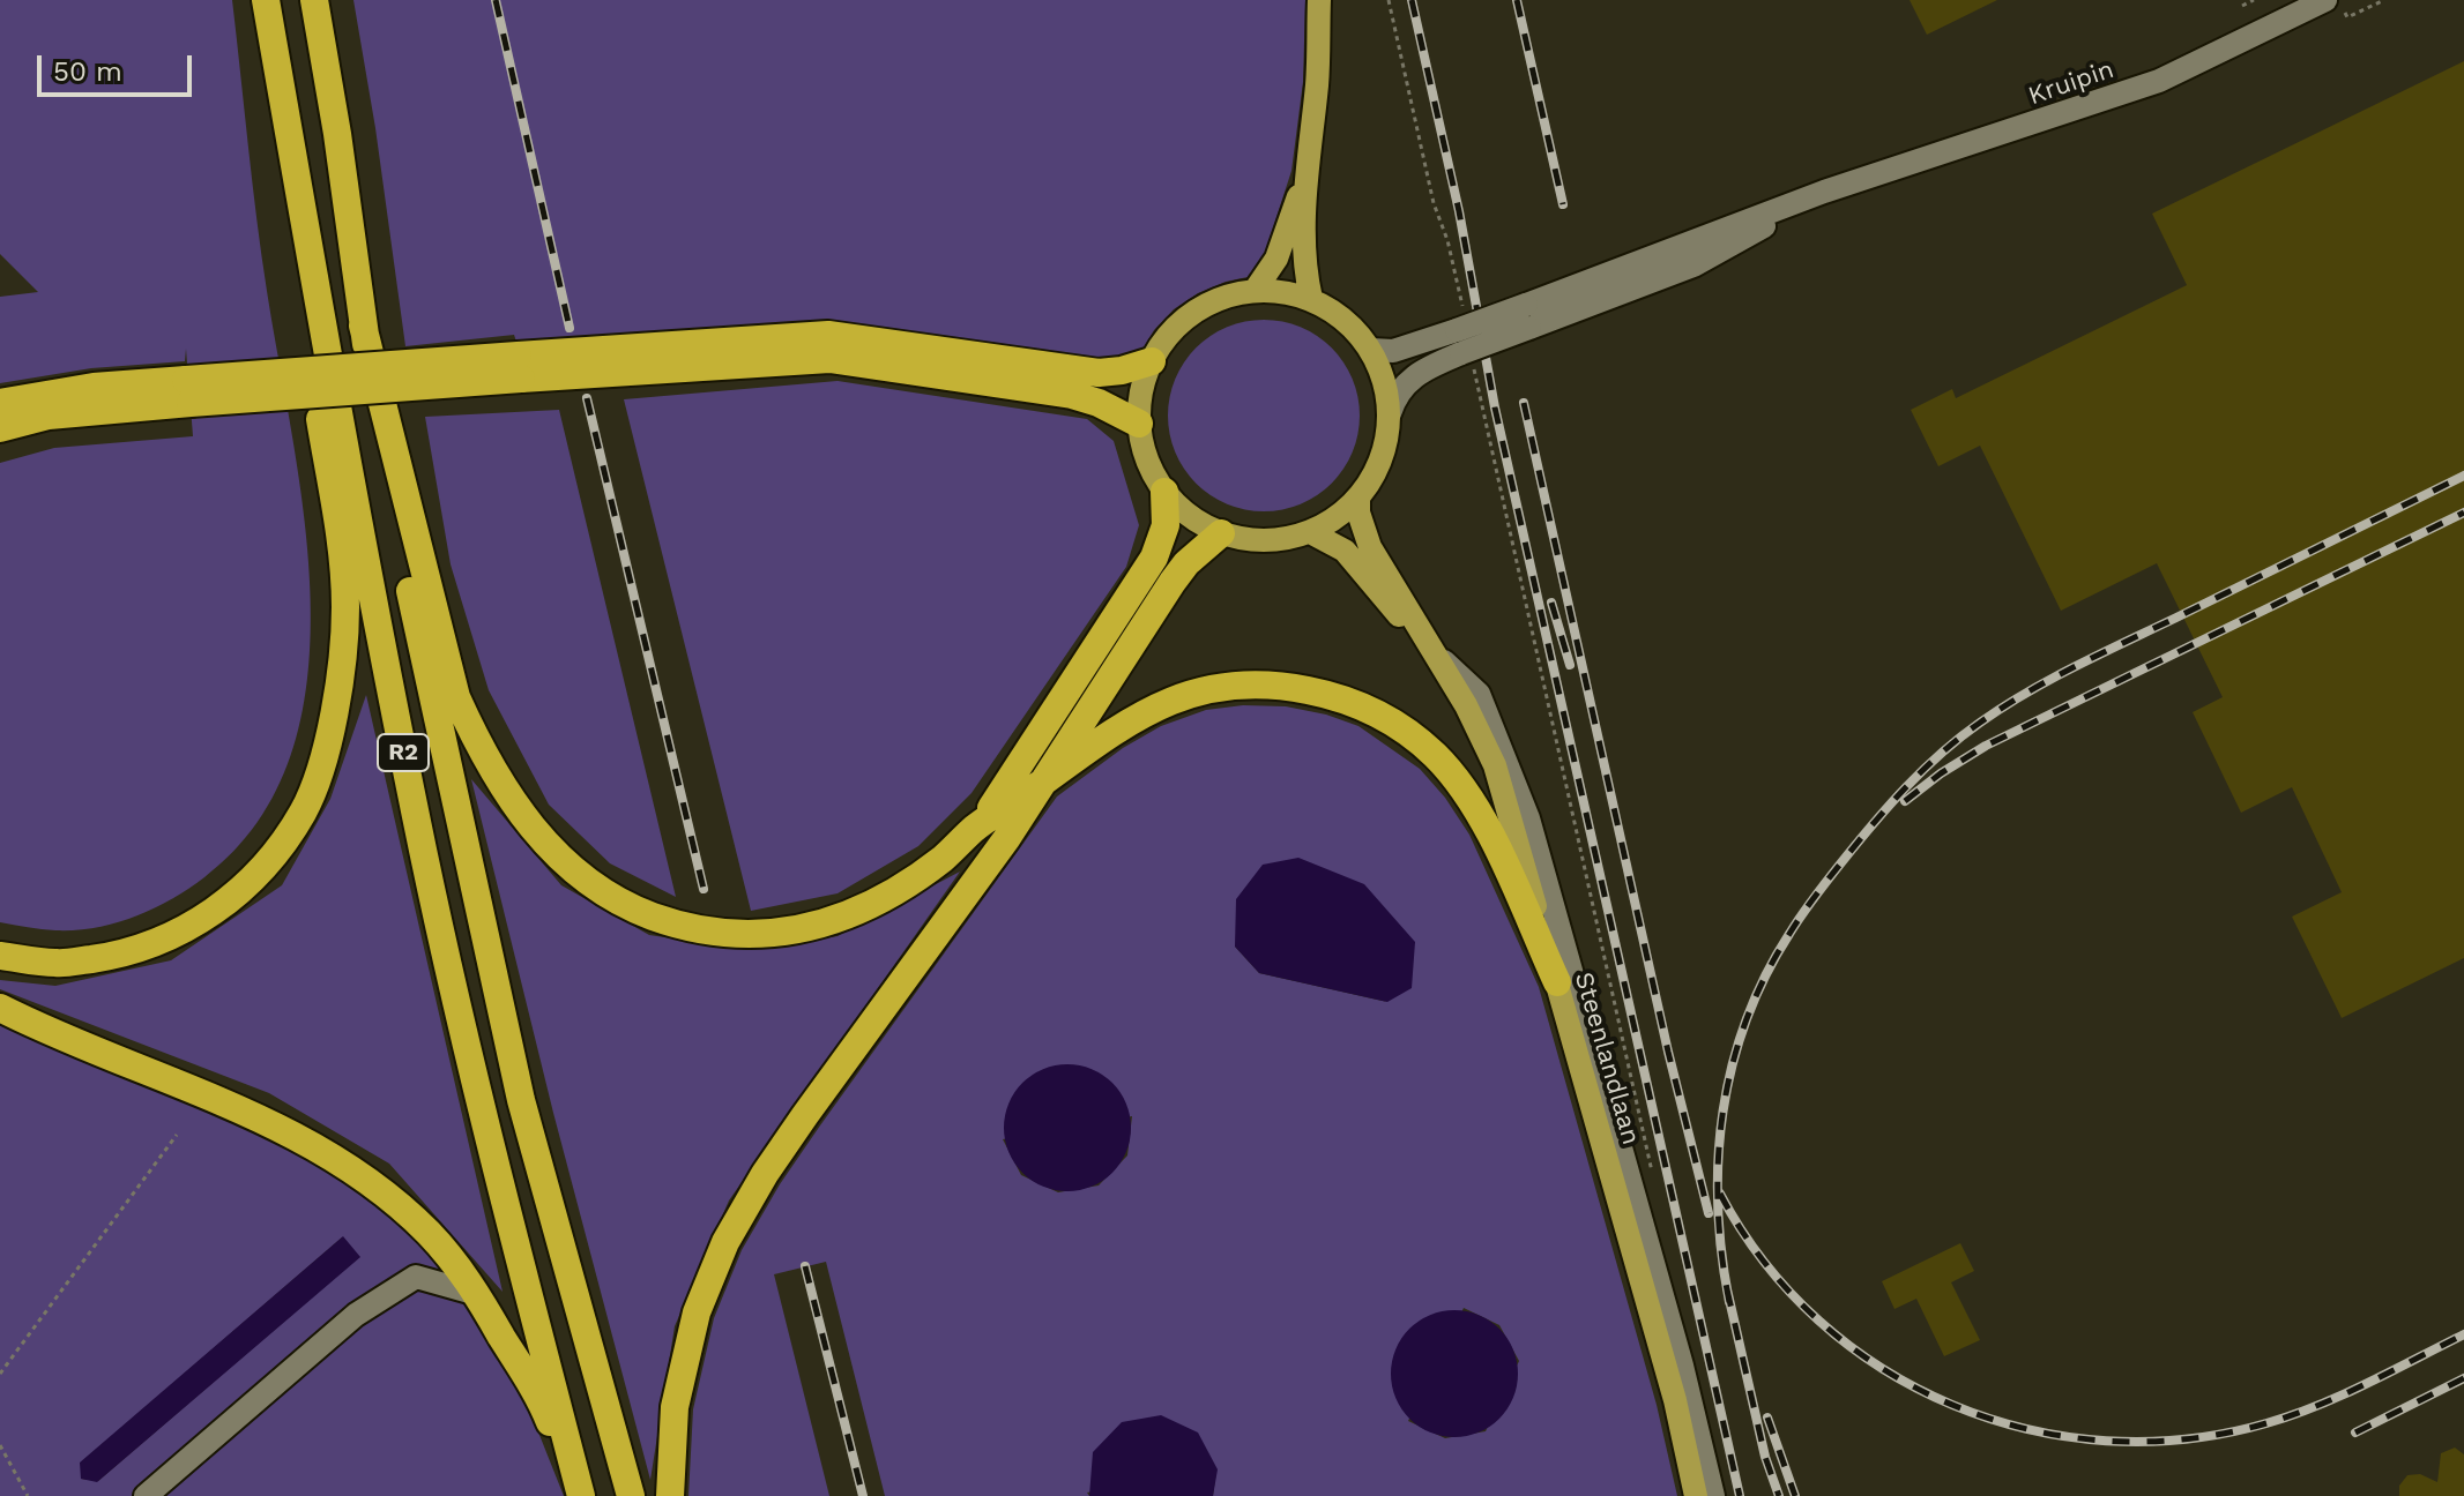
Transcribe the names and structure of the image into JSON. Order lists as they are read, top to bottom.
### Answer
{
  "streets": {
    "highway": ["R2"],
    "main road": ["Steenlandlaan"],
    "street": ["Kruipin"]
  },
  "scale_bar": "50 m"
}
